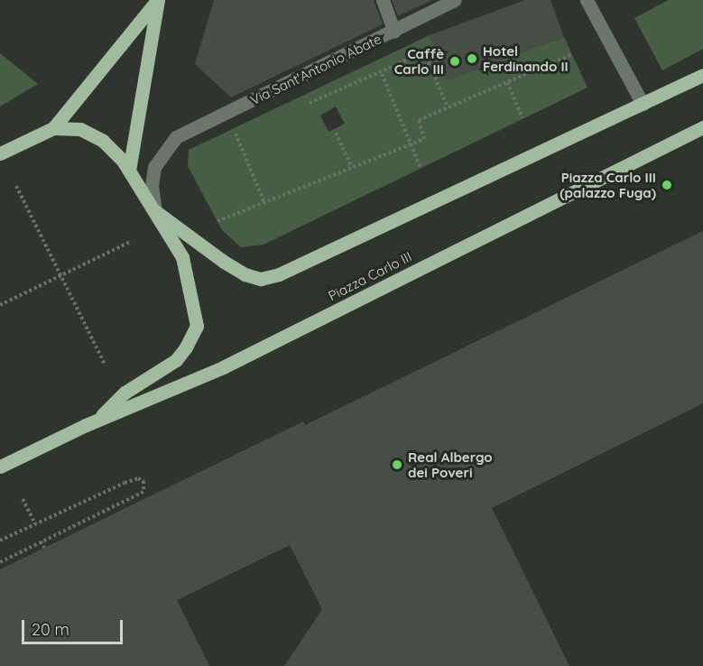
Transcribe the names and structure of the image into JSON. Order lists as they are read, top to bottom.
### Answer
{
  "streets": {
    "main road": ["Piazza Carlo III"],
    "street": ["Via Sant'Antonio Abate"]
  },
  "crossings": [
    ["Via Sant'Antonio Abate", "Piazza Carlo III"]
  ],
  "places": [
    "Hotel Ferdinando II",
    "Caffè Carlo III",
    "Piazza Carlo III (palazzo Fuga)",
    "Real Albergo dei Poveri"
  ],
  "scale_bar": "20 m"
}
